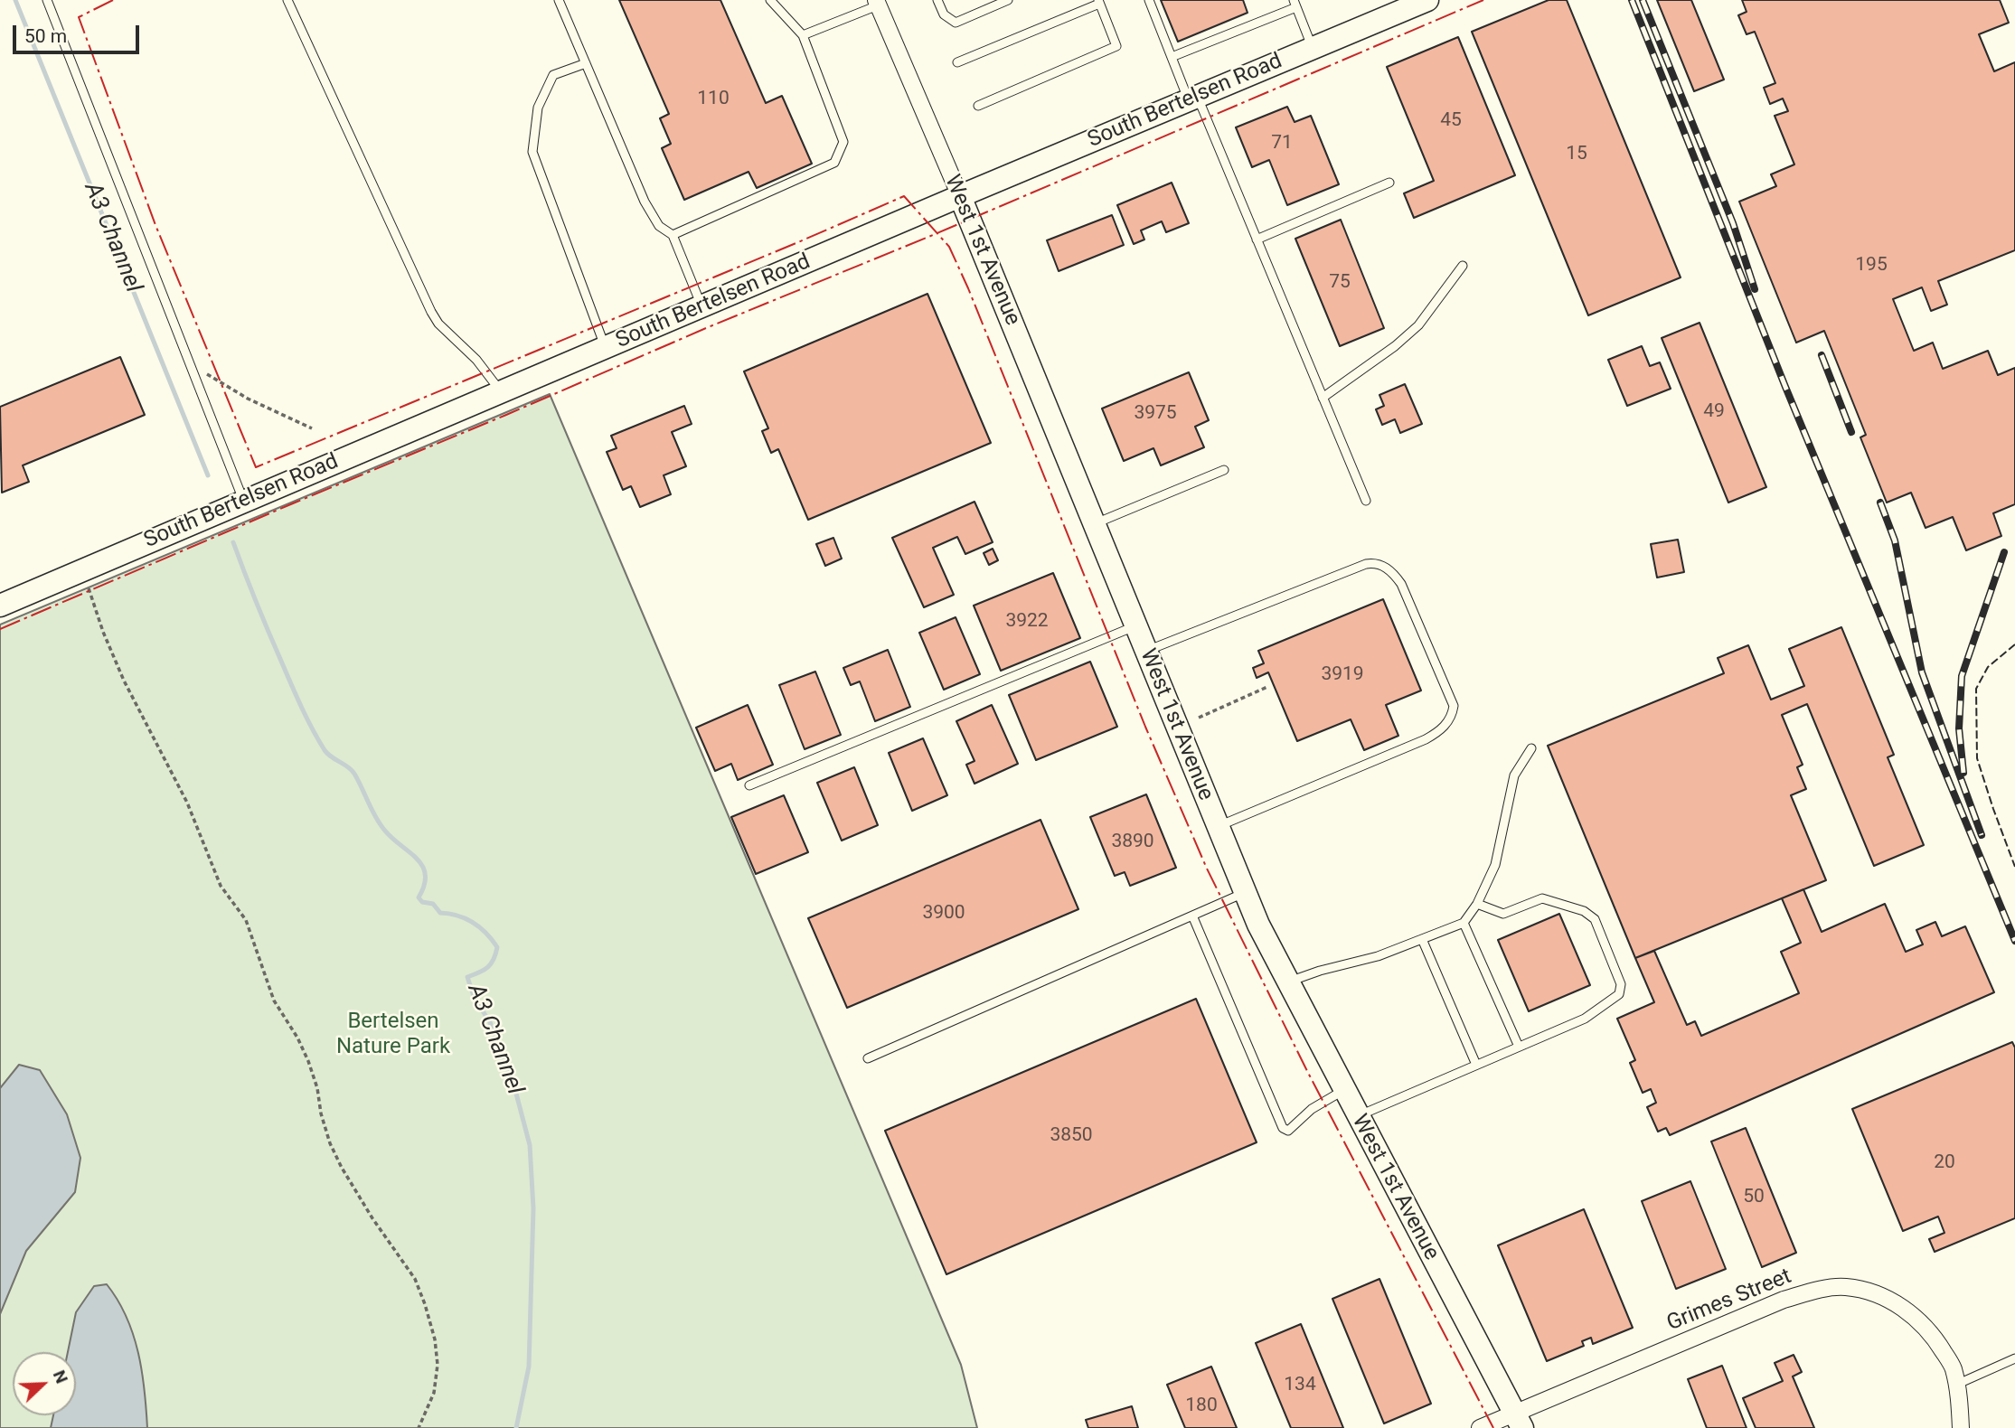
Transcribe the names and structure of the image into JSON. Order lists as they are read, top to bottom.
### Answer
{
  "streets": {
    "street": ["South Bertelsen Road", "West 1st Avenue", "Grimes Street"]
  },
  "crossings": [
    ["South Bertelsen Road", "West 1st Avenue"],
    ["West 1st Avenue", "Grimes Street"]
  ],
  "water": ["A3 Channel"],
  "parks": ["Bertelsen Nature Park"],
  "house_numbers": [
    "110",
    "45",
    "71",
    "15",
    "195",
    "75",
    "49",
    "3975",
    "3922",
    "3919",
    "3890",
    "3900",
    "3850",
    "20",
    "50",
    "134",
    "180"
  ],
  "scale_bar": "50 m",
  "north": "top right"
}
